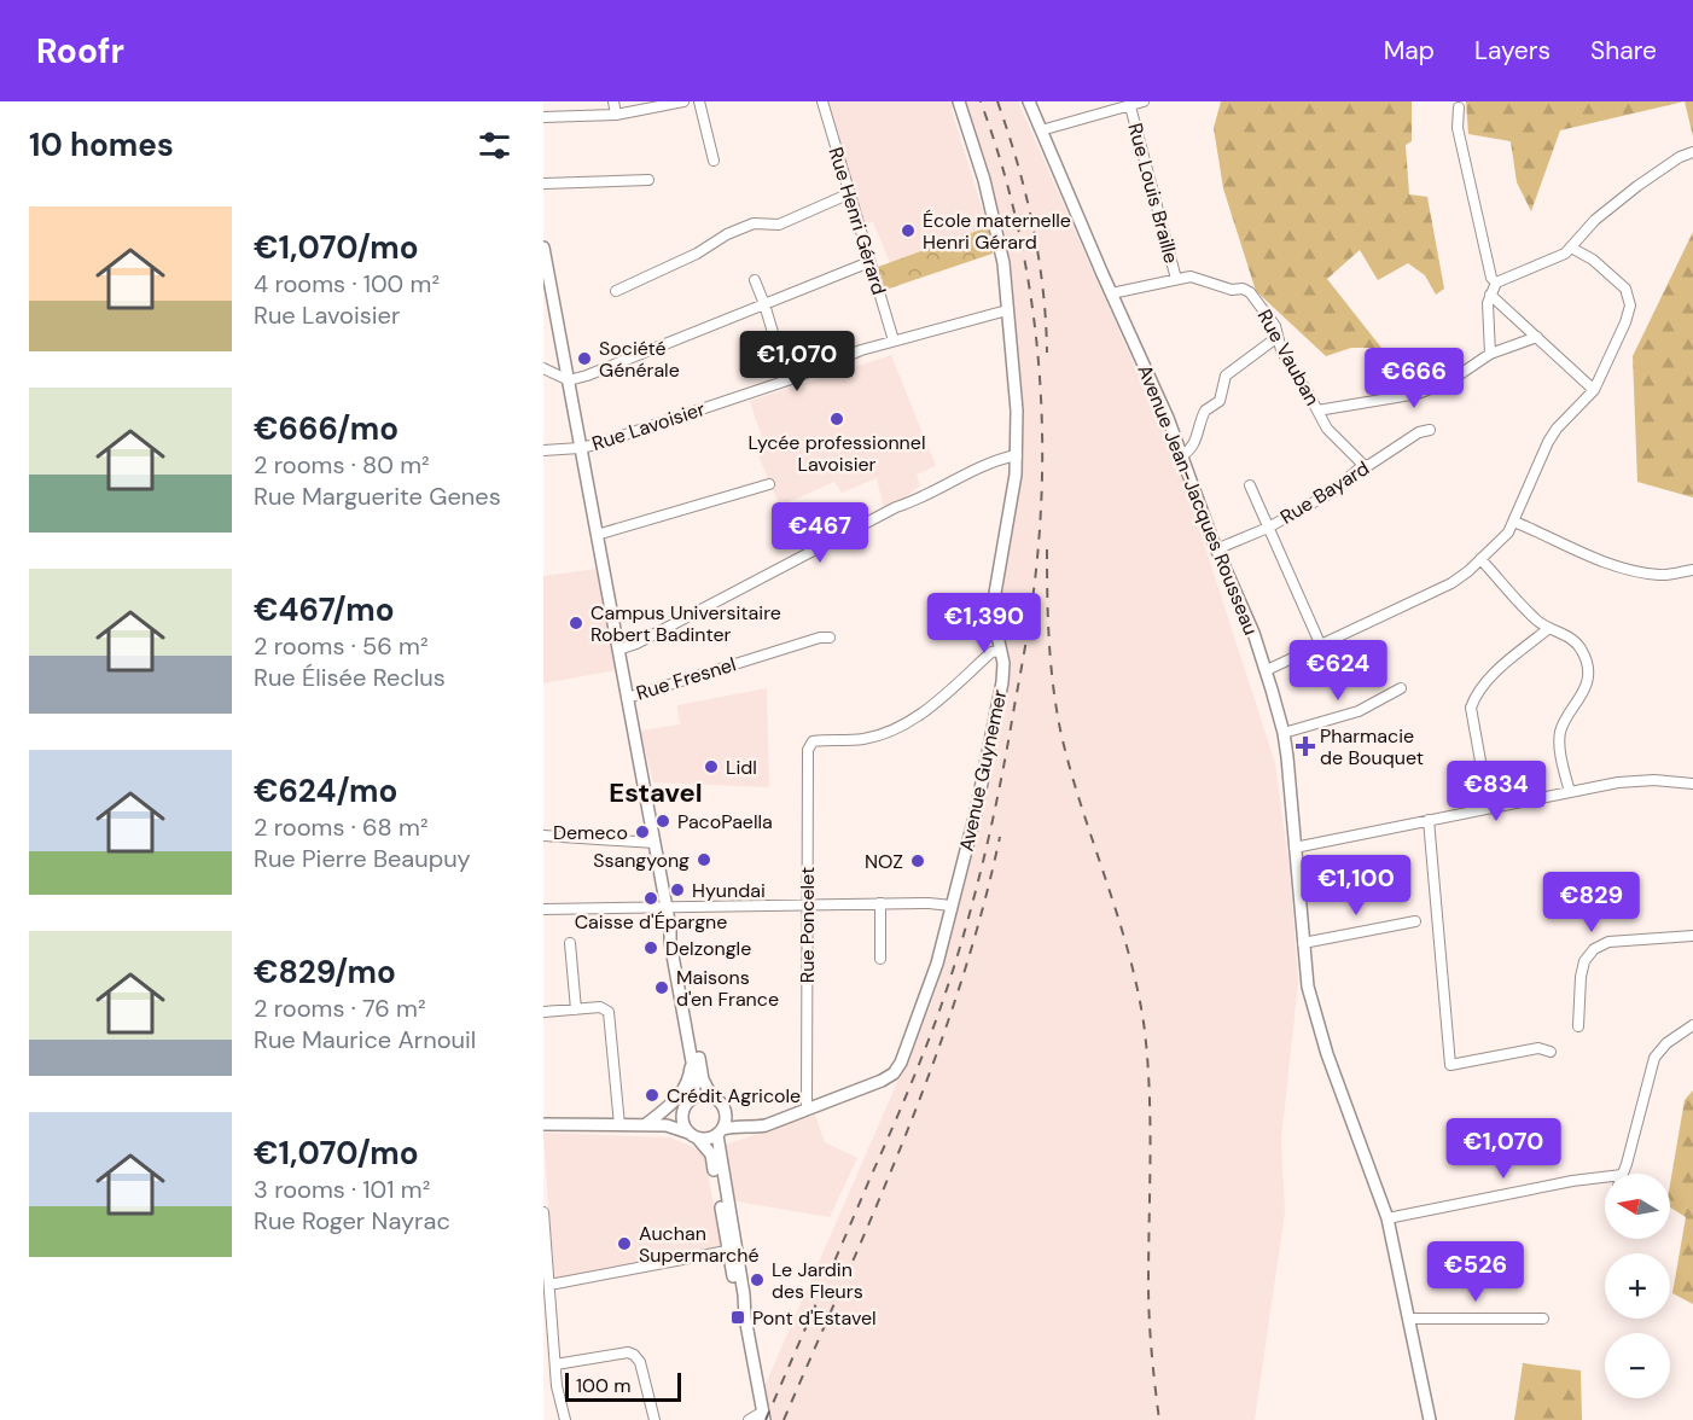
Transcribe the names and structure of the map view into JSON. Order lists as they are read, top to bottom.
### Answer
{
  "streets": {
    "main road": ["Avenue Jean-Jacques Rousseau", "Avenue Guynemer"],
    "street": [
      "Rue Louis Braille",
      "Rue Henri Gérard",
      "Rue Vauban",
      "Rue Lavoisier",
      "Rue Bayard",
      "Rue Fresnel",
      "Rue Poncelet"
    ]
  },
  "crossings": [
    ["Rue Louis Braille", "Rue Vauban"],
    ["Rue Henri Gérard", "Rue Lavoisier"],
    ["Rue Vauban", "Rue Bayard"],
    ["Rue Vauban", "Avenue Jean-Jacques Rousseau"],
    ["Rue Lavoisier", "Avenue Guynemer"],
    ["Rue Bayard", "Avenue Jean-Jacques Rousseau"],
    ["Avenue Guynemer", "Rue Poncelet"]
  ],
  "districts": ["Estavel"],
  "places": {
    "other": [
      "École maternelle Henri Gérard",
      "Société Générale",
      "Lycée professionnel Lavoisier",
      "Campus Universitaire Robert Badinter",
      "Lidl",
      "PacoPaella",
      "Demeco",
      "Ssangyong",
      "NOZ",
      "Hyundai",
      "Caisse d'Épargne",
      "Delzongle",
      "Maisons d'en France",
      "Crédit Agricole",
      "Auchan Supermarché",
      "Le Jardin des Fleurs"
    ],
    "health": ["Pharmacie de Bouquet"],
    "transit": ["Pont d'Estavel"]
  },
  "scale_bar": "100 m",
  "north": "left",
  "page": {
    "header": "Roofr",
    "nav": ["Map", "Layers", "Share"],
    "heading": "10 homes",
    "list": [
      {
        "name": "€1,070/mo",
        "note": "4 rooms · 100 m² · Rue Lavoisier"
      },
      {
        "name": "€666/mo",
        "note": "2 rooms · 80 m² · Rue Marguerite Genes"
      },
      {
        "name": "€467/mo",
        "note": "2 rooms · 56 m² · Rue Élisée Reclus"
      },
      {
        "name": "€624/mo",
        "note": "2 rooms · 68 m² · Rue Pierre Beaupuy"
      },
      {
        "name": "€829/mo",
        "note": "2 rooms · 76 m² · Rue Maurice Arnouil"
      },
      {
        "name": "€1,070/mo",
        "note": "3 rooms · 101 m² · Rue Roger Nayrac"
      }
    ],
    "price": [
      "€1,070",
      "€666",
      "€467",
      "€1,390",
      "€624",
      "€834",
      "€1,100",
      "€829",
      "€1,070",
      "€526"
    ],
    "map_buttons": ["+", "−"],
    "scale": "100 m"
  }
}
